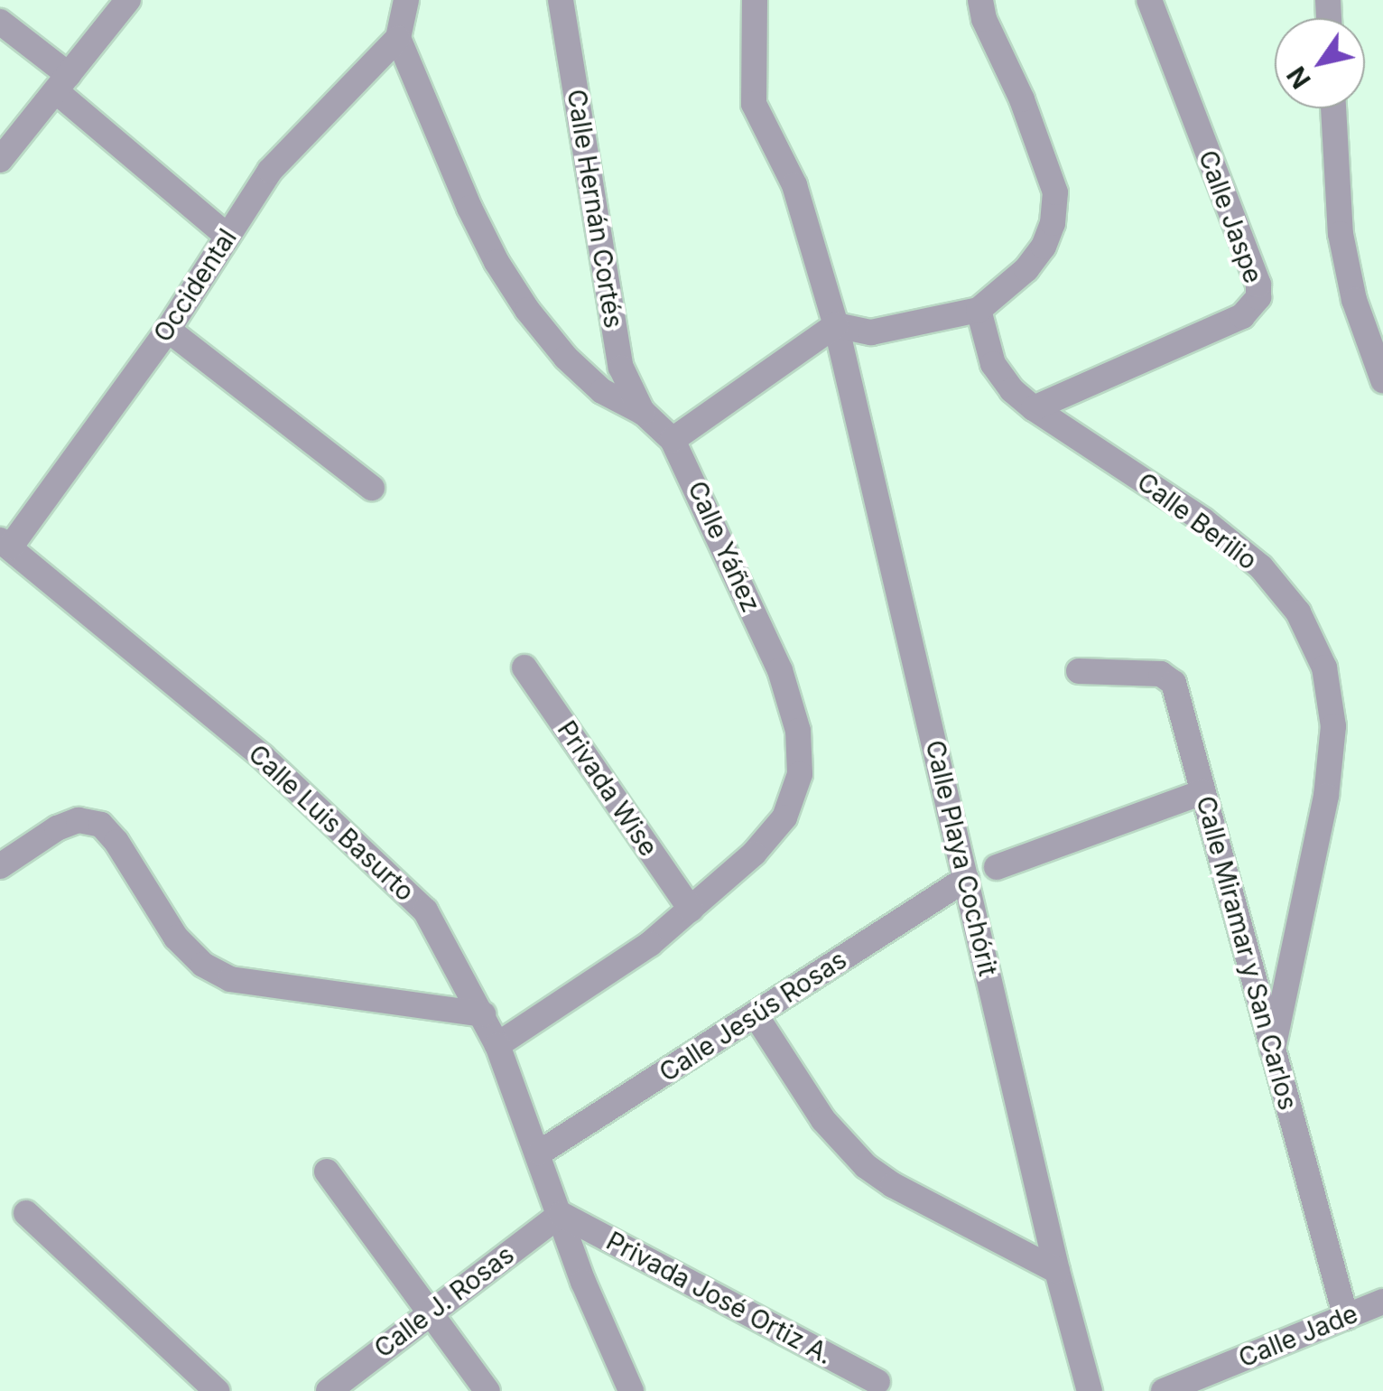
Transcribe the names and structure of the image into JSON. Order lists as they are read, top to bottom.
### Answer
{
  "streets": {
    "street": [
      "Calle Hernán Cortés",
      "Calle Jaspe",
      "Occidental",
      "Calle Berilio",
      "Calle Yáñez",
      "Privada Wise",
      "Calle Luis Basurto",
      "Calle Playa Cochórit",
      "Calle Miramar y San Carlos",
      "Calle Jesús Rosas",
      "Privada José Ortiz A.",
      "Calle J. Rosas",
      "Calle Jade"
    ]
  },
  "crossings": [
    ["Calle Hernán Cortés", "Calle Yáñez"],
    ["Calle Jaspe", "Calle Berilio"],
    ["Occidental", "Calle Yáñez"],
    ["Occidental", "Calle Luis Basurto"],
    ["Calle Berilio", "Calle Miramar y San Carlos"],
    ["Calle Yáñez", "Privada Wise"],
    ["Calle Yáñez", "Calle Luis Basurto"],
    ["Calle Luis Basurto", "Calle Jesús Rosas"],
    ["Calle Luis Basurto", "Privada José Ortiz A."],
    ["Calle Luis Basurto", "Calle J. Rosas"],
    ["Calle Playa Cochórit", "Calle Jesús Rosas"],
    ["Calle Miramar y San Carlos", "Calle Jade"],
    ["Privada José Ortiz A.", "Calle J. Rosas"]
  ],
  "north": "bottom left"
}
